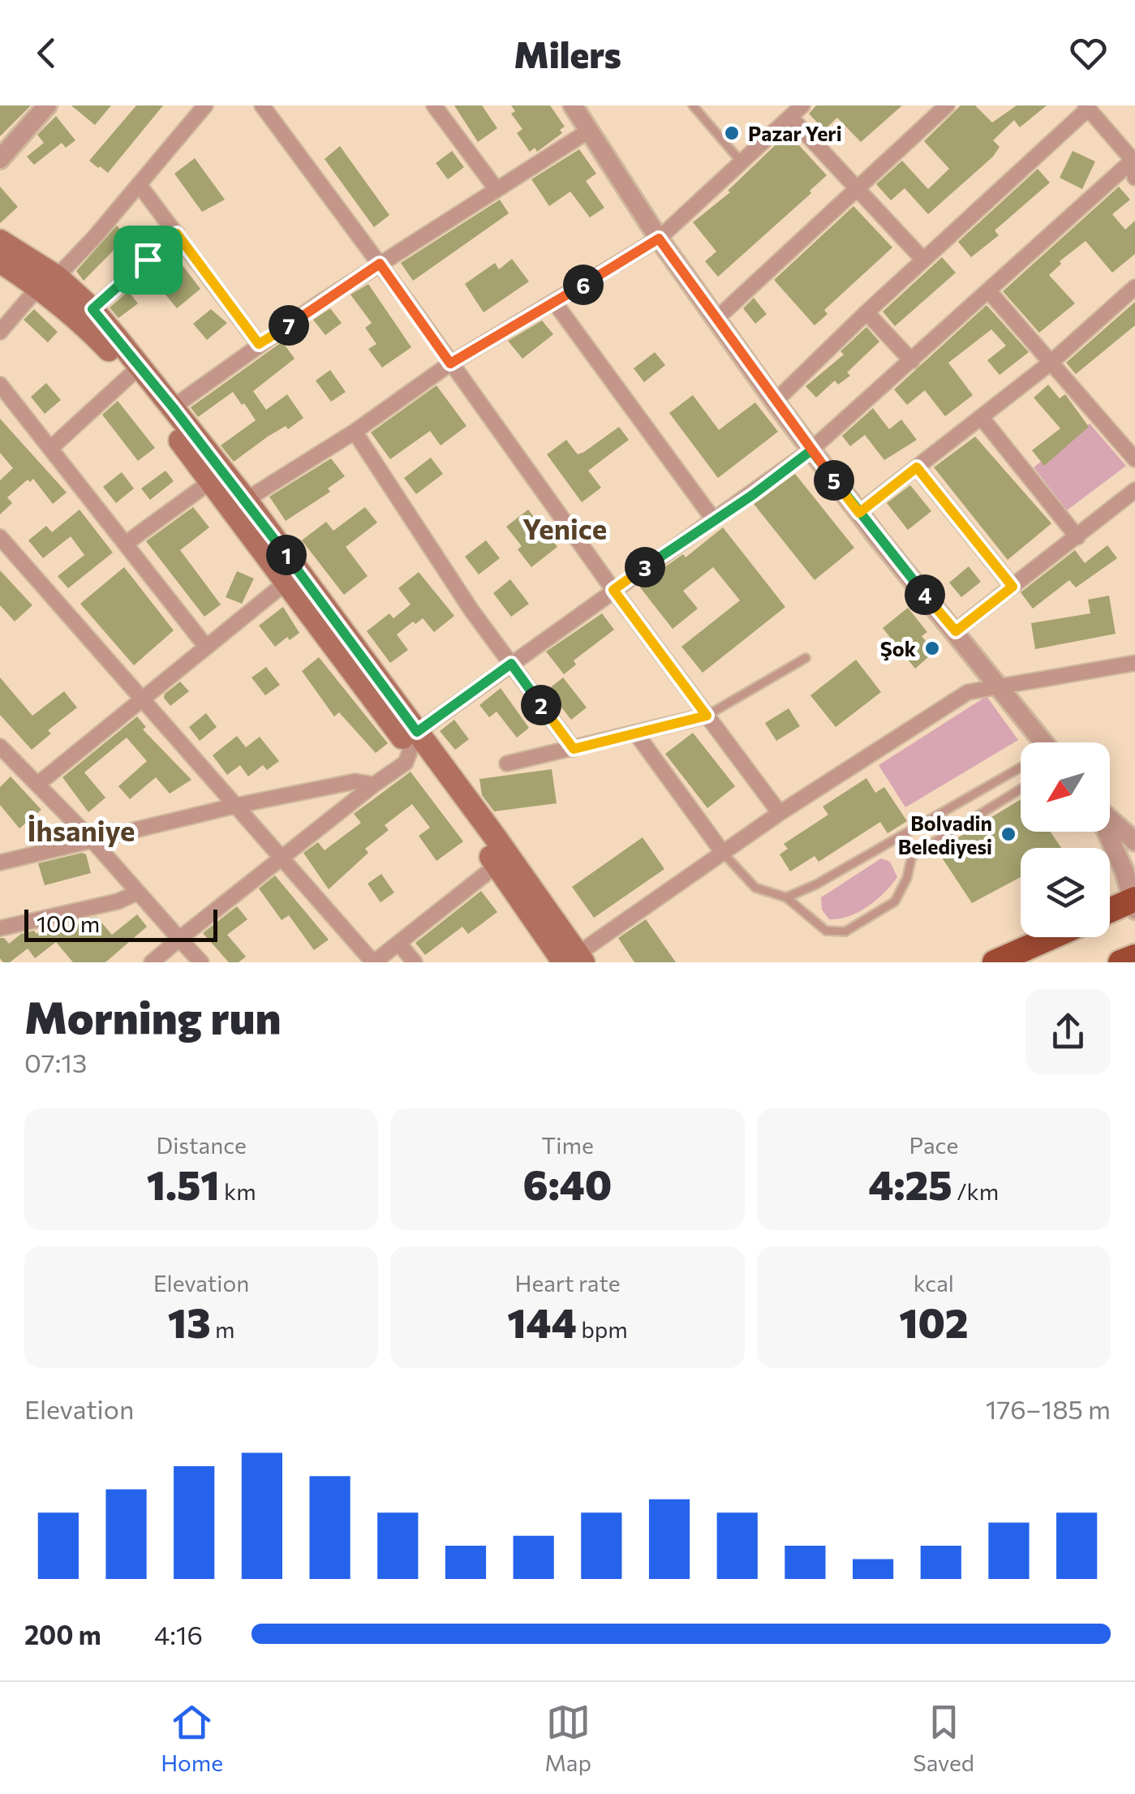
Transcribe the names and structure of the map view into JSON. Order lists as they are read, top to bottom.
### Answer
{
  "districts": ["Yenice", "İhsaniye"],
  "places": ["Pazar Yeri", "Şok", "Bolvadin Belediyesi"],
  "scale_bar": "100 m",
  "north": "bottom left",
  "page": {
    "header": "Milers",
    "pins": [
      "6",
      "7",
      "5",
      "1",
      "3",
      "4",
      "2"
    ],
    "scale": "100 m",
    "heading": ["Morning run", "07:13"],
    "stats": [
      ["Distance", "1.51 km"],
      ["Time", "6:40"],
      ["Pace", "4:25 /km"],
      ["Elevation", "13 m"],
      ["Heart rate", "144 bpm"],
      ["kcal", "102"]
    ],
    "chart": ["Elevation", "176–185 m"],
    "list": [
      {
        "name": "200 m",
        "note": "4:16"
      }
    ],
    "tabs": ["Home", "Map", "Saved"]
  }
}
